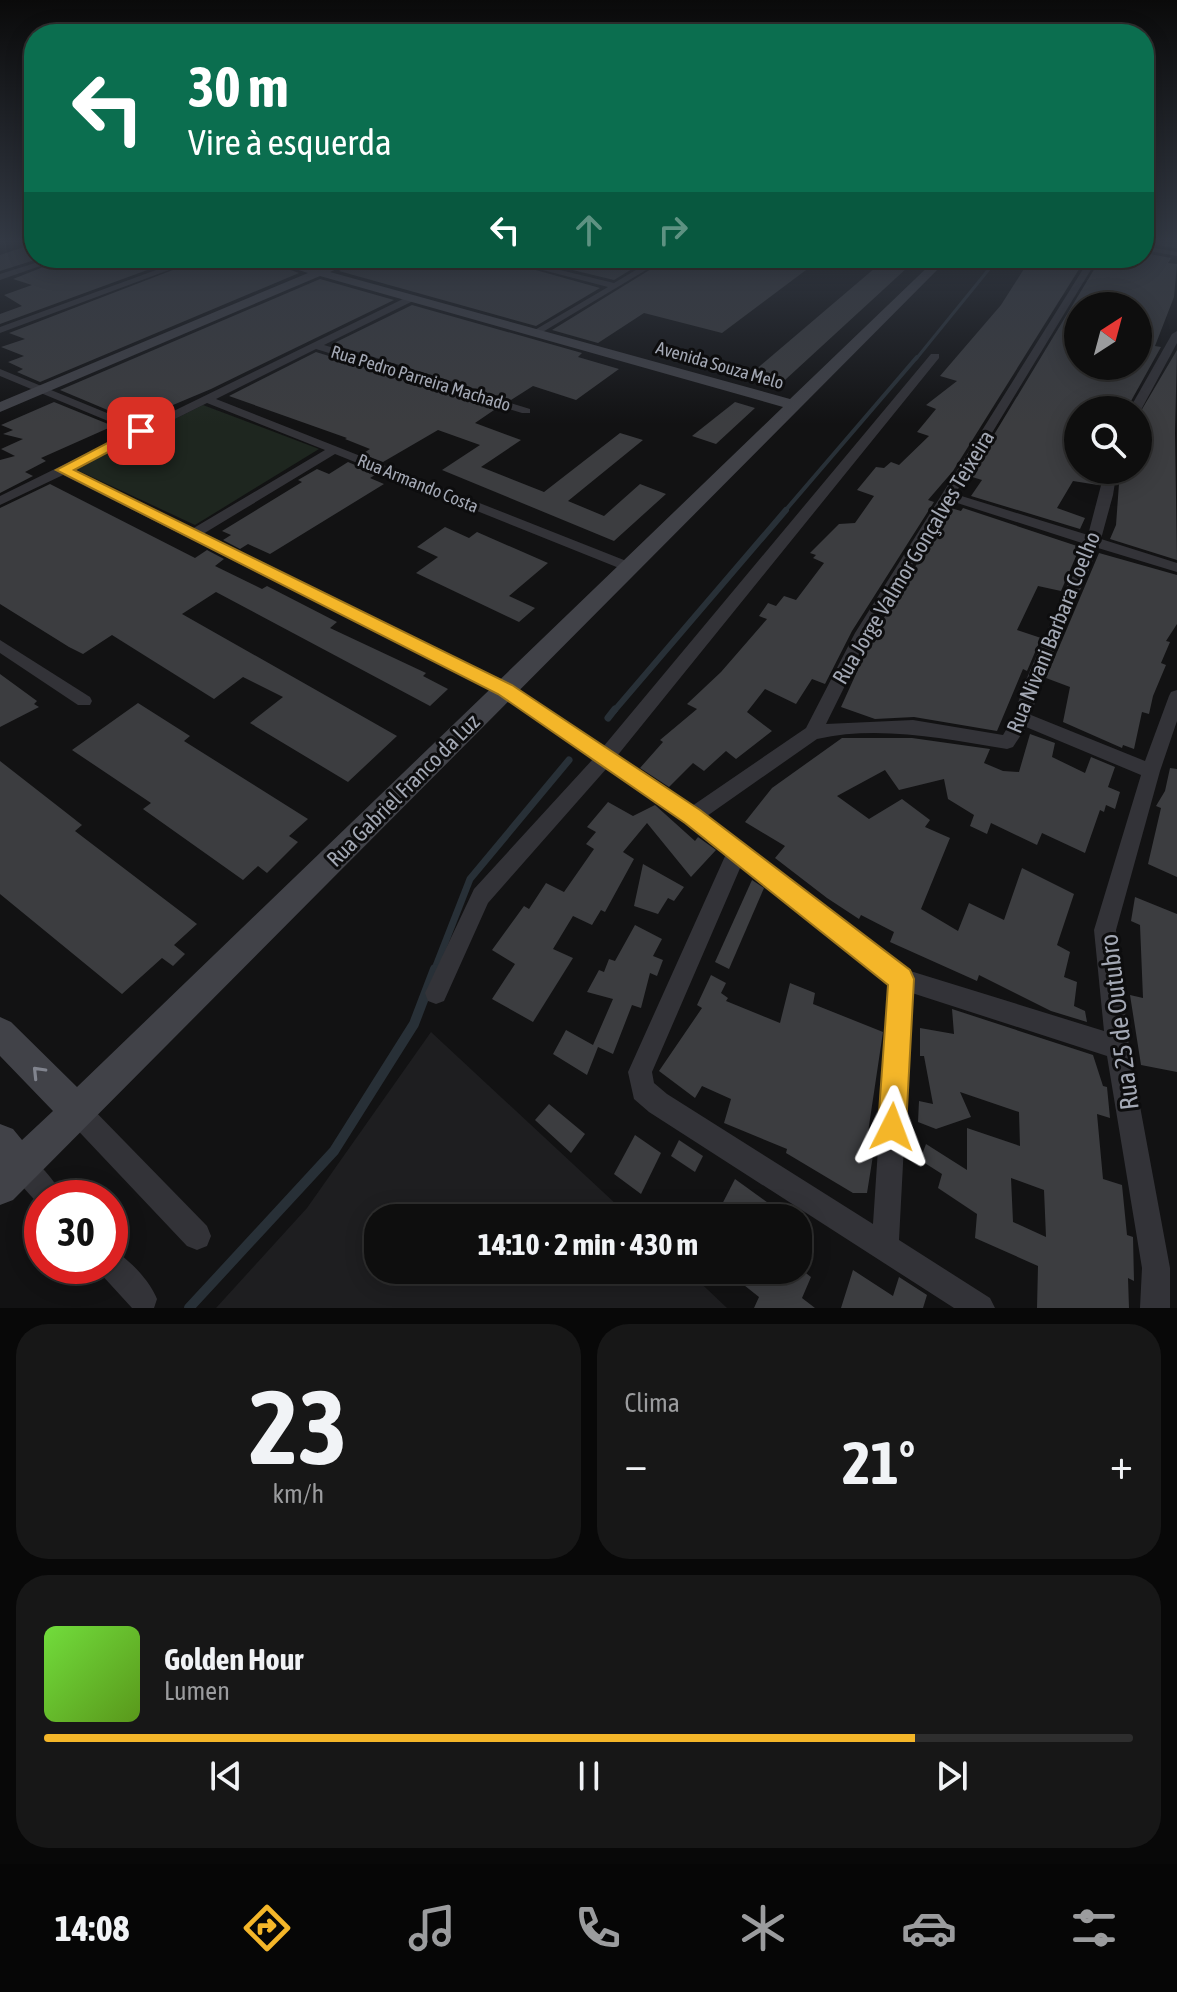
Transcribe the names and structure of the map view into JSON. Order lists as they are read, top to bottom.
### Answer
{
  "streets": {
    "street": [
      "Avenida Souza Melo",
      "Rua Pedro Parreira Machado",
      "Rua Armando Costa",
      "Rua Jorge Valmor Gonçalves Teixeira",
      "Rua Nivani Barbara Coelho",
      "Rua Gabriel Franco da Luz",
      "Rua 25 de Outubro"
    ]
  },
  "crossings": [
    ["Avenida Souza Melo", "Rua Gabriel Franco da Luz"],
    ["Rua Armando Costa", "Rua Gabriel Franco da Luz"],
    ["Rua Jorge Valmor Gonçalves Teixeira", "Rua Nivani Barbara Coelho"]
  ],
  "north": "top right",
  "page": {
    "turn": ["30 m", "Vire à esquerda"],
    "limit": "30",
    "trip": "14:10 · 2 min · 430 m",
    "tile": [
      ["23", "km/h"],
      "Clima"
    ],
    "heat": ["−", "21°", "+"],
    "song": ["Golden Hour", "Lumen"],
    "tabs": "14:08"
  }
}
